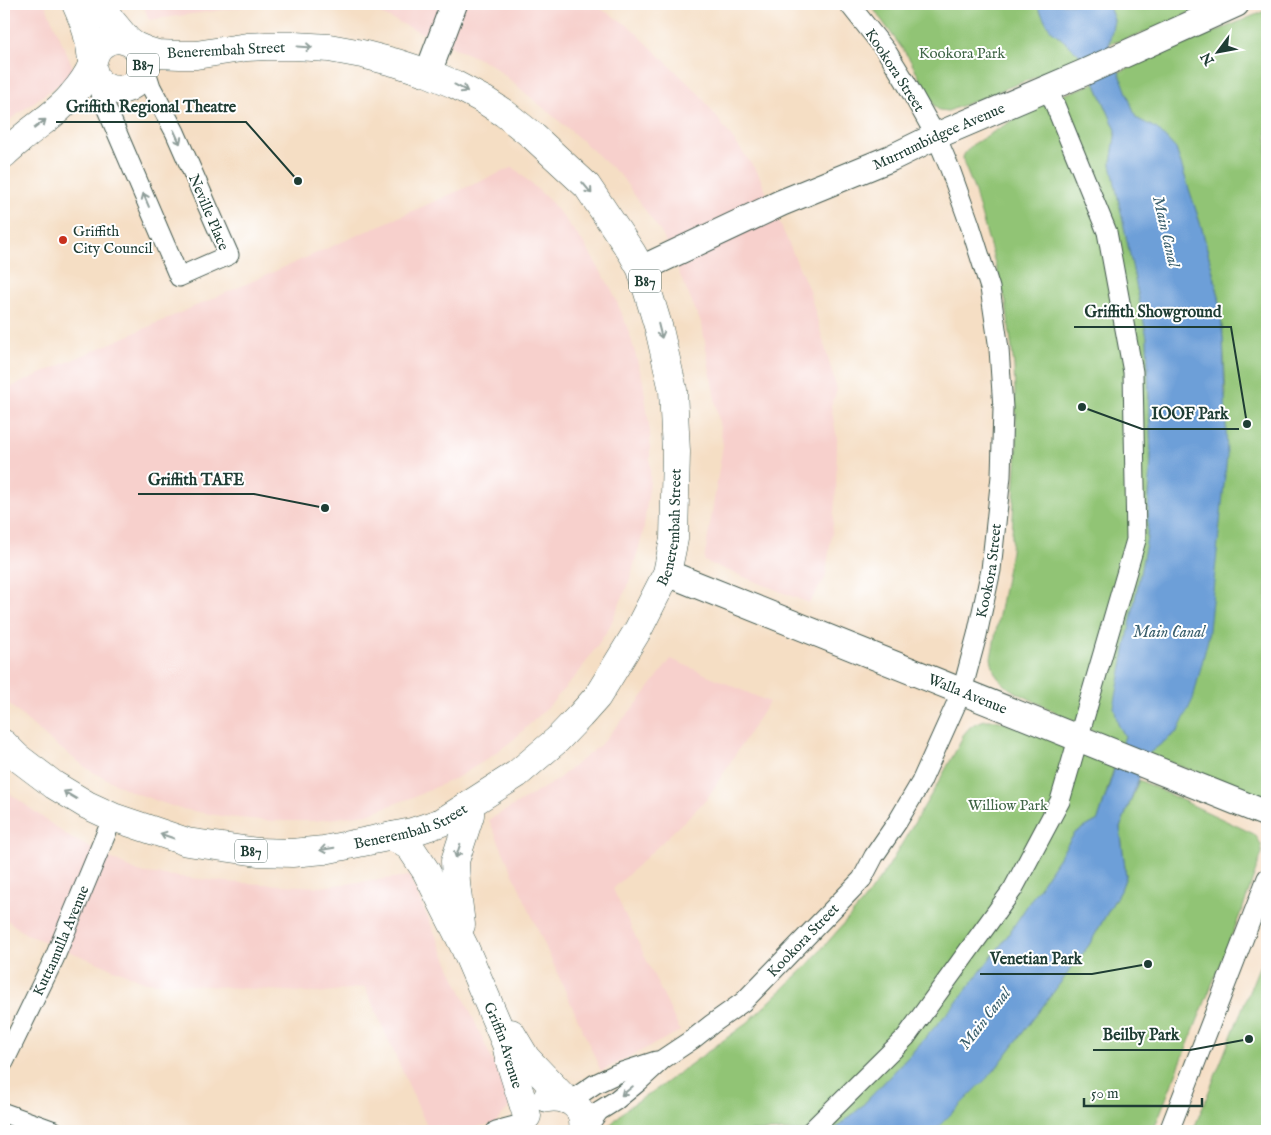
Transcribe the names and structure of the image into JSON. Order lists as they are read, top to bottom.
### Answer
{
  "streets": {
    "main road": ["Benerembah Street", "B87", "Griffin Avenue"],
    "street": [
      "Kookora Street",
      "Murrumbidgee Avenue",
      "Neville Place",
      "Walla Avenue",
      "Kuttamulla Avenue"
    ]
  },
  "crossings": [
    ["Benerembah Street", "B87"],
    ["Benerembah Street", "Murrumbidgee Avenue"],
    ["Benerembah Street", "Neville Place"],
    ["Benerembah Street", "Walla Avenue"],
    ["Benerembah Street", "Kuttamulla Avenue"],
    ["Benerembah Street", "Griffin Avenue"],
    ["B87", "Neville Place"],
    ["Kookora Street", "Murrumbidgee Avenue"],
    ["Kookora Street", "Walla Avenue"],
    ["Kookora Street", "Griffin Avenue"]
  ],
  "water": ["Main Canal"],
  "parks": ["Kookora Park", "Williow Park"],
  "places": [
    "Griffith Regional Theatre",
    "Griffith City Council",
    "IOOF Park",
    "Griffith Showground",
    "Griffith TAFE",
    "Venetian Park",
    "Beilby Park"
  ],
  "scale_bar": "50 m",
  "north": "bottom left"
}
